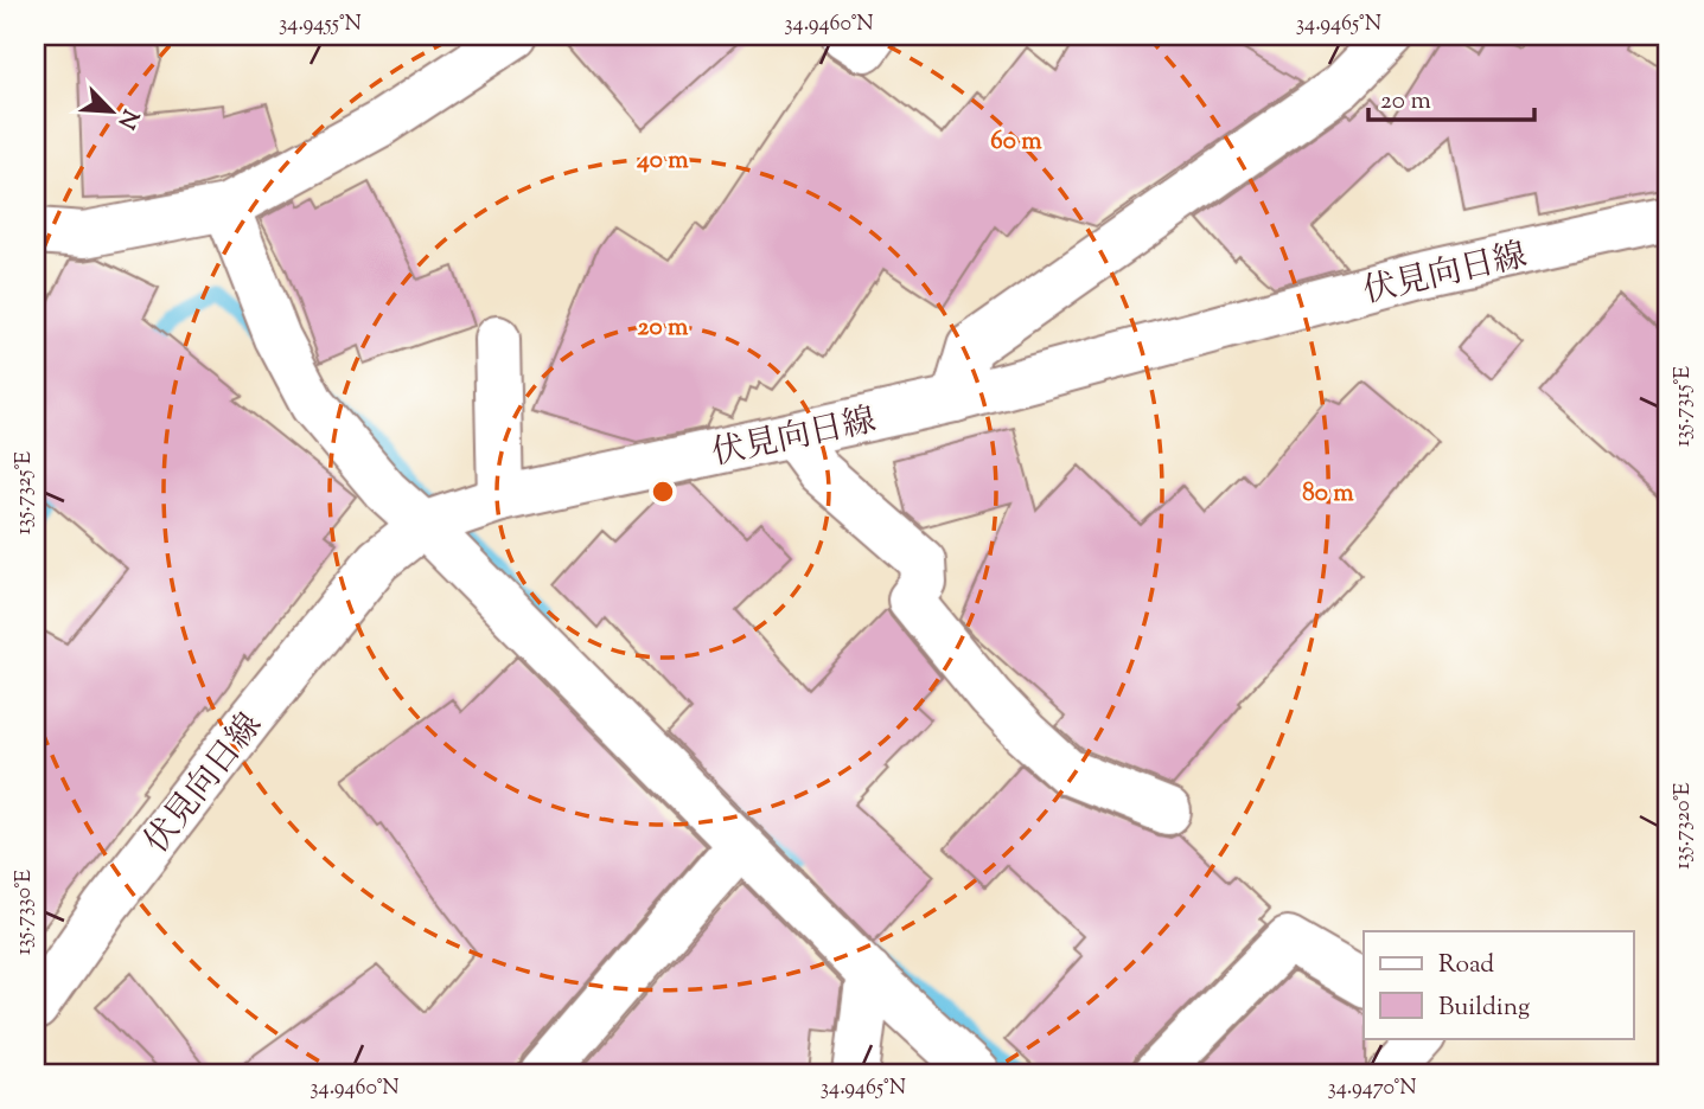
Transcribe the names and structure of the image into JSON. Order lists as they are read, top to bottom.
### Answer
{
  "streets": {
    "street": ["伏見向日線"]
  },
  "legend": ["Road", "Building"],
  "scale_bar": "20 m",
  "north": "bottom right",
  "coordinates": [
    "34.9455°N",
    "34.9460°N",
    "34.9465°N",
    "135.7315°E",
    "135.7325°E",
    "135.7320°E",
    "135.7330°E",
    "34.9470°N"
  ],
  "rings": [
    "60 m",
    "40 m",
    "20 m",
    "80 m"
  ]
}
